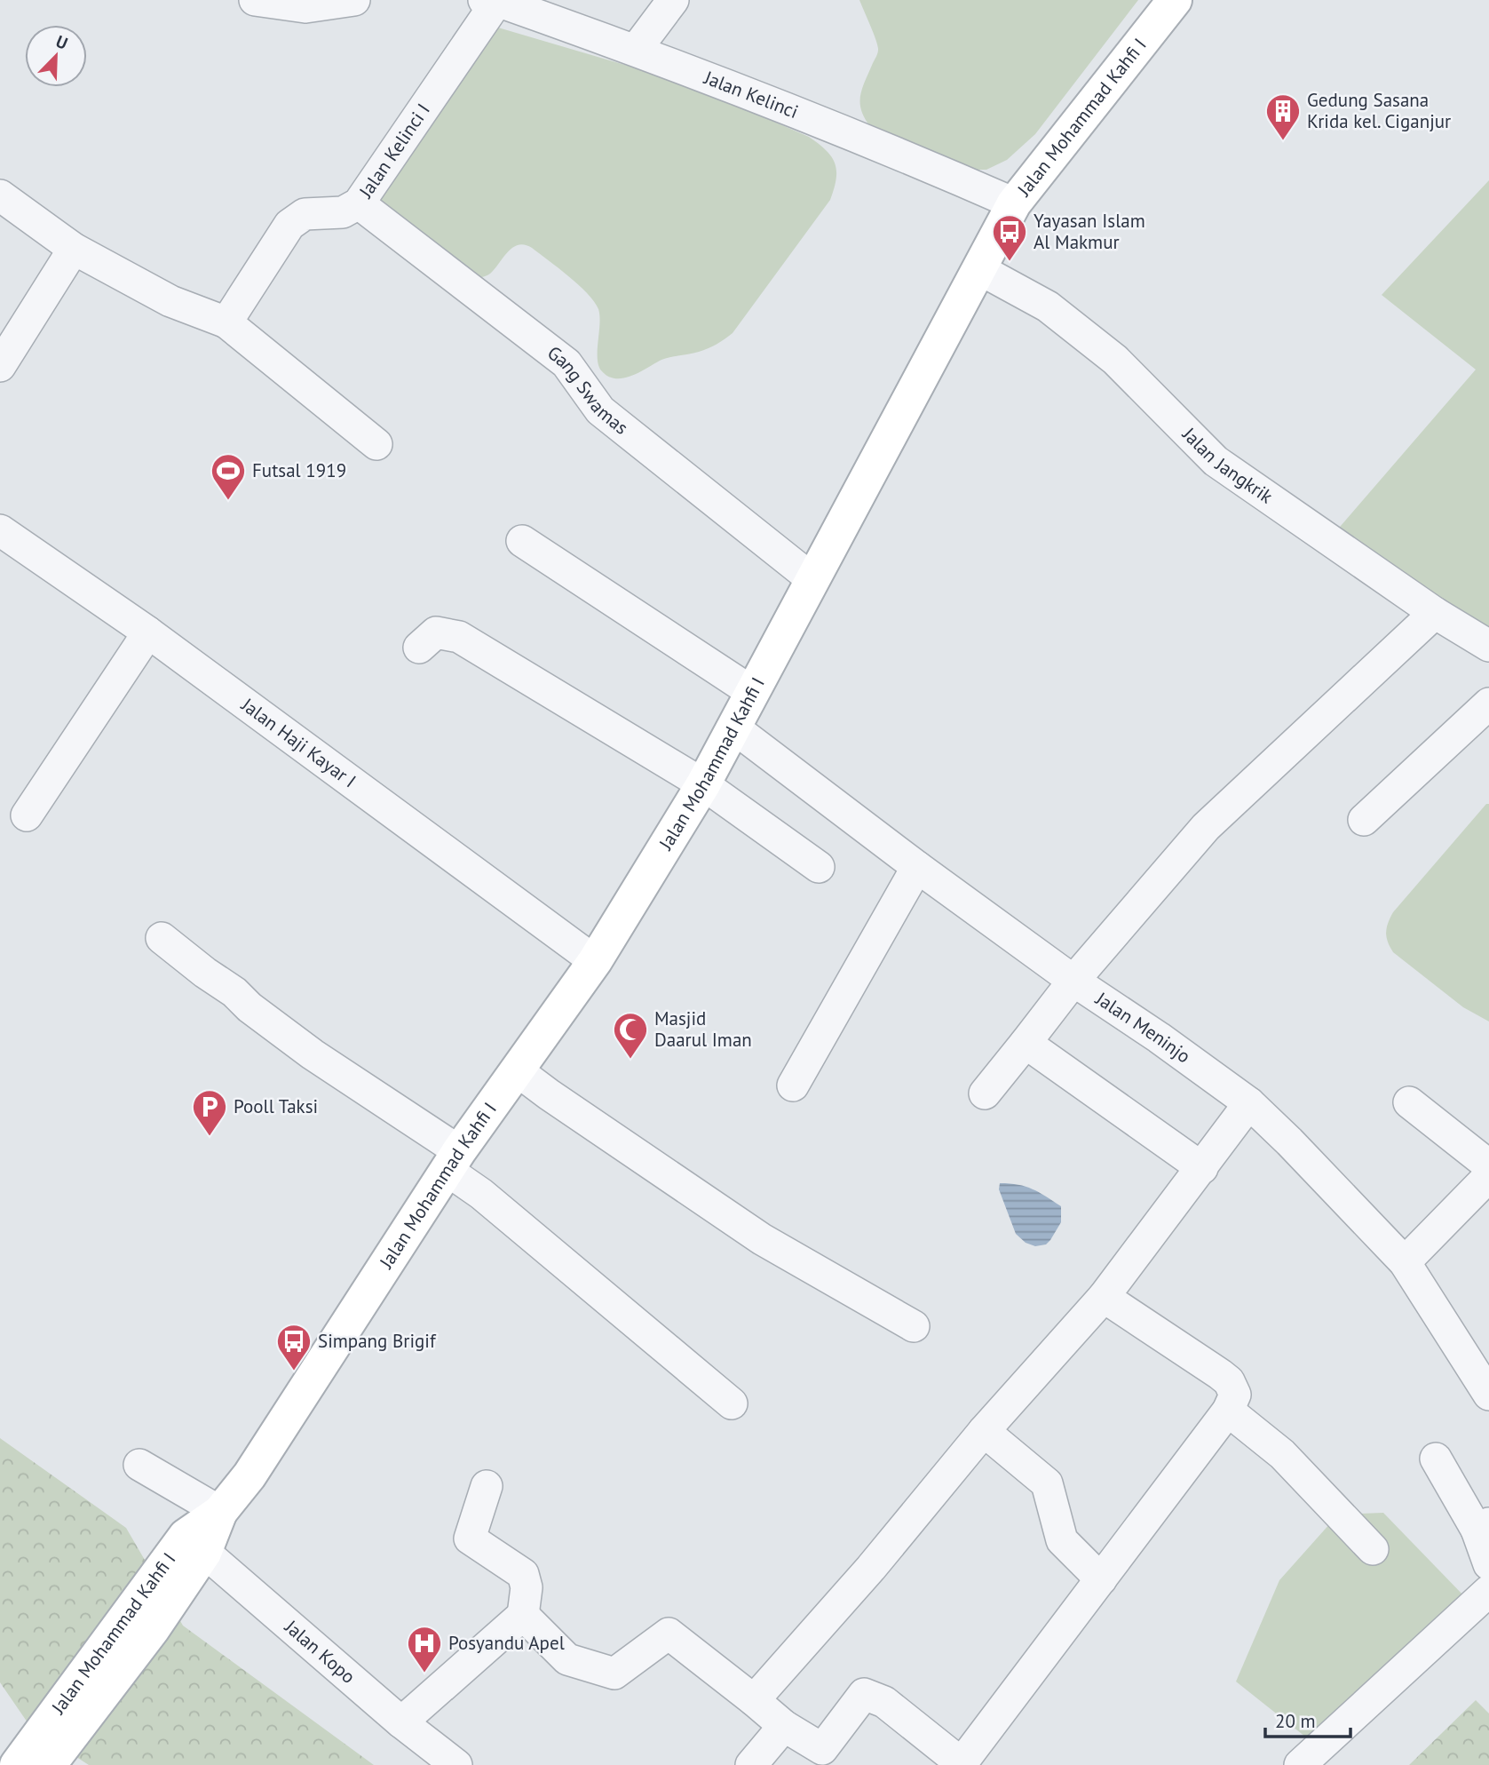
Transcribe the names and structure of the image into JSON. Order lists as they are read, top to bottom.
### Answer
{
  "streets": {
    "main road": ["Jalan Mohammad Kahfi I"],
    "street": [
      "Jalan Kelinci",
      "Jalan Kelinci I",
      "Gang Swamas",
      "Jalan Jangkrik",
      "Jalan Haji Kayar I",
      "Jalan Meninjo",
      "Jalan Kopo"
    ]
  },
  "crossings": [
    ["Jalan Kelinci", "Jalan Mohammad Kahfi I"],
    ["Jalan Kelinci", "Jalan Kelinci I"],
    ["Jalan Mohammad Kahfi I", "Gang Swamas"],
    ["Jalan Mohammad Kahfi I", "Jalan Jangkrik"],
    ["Jalan Mohammad Kahfi I", "Jalan Haji Kayar I"],
    ["Jalan Mohammad Kahfi I", "Jalan Meninjo"],
    ["Jalan Mohammad Kahfi I", "Jalan Kopo"],
    ["Jalan Kelinci I", "Gang Swamas"]
  ],
  "places": {
    "building": ["Gedung Sasana Krida kel. Ciganjur"],
    "bus stop": ["Yayasan Islam Al Makmur", "Simpang Brigif"],
    "sports": ["Futsal 1919"],
    "mosque": ["Masjid Daarul Iman"],
    "parking": ["Pooll Taksi"],
    "hospital": ["Posyandu Apel"]
  },
  "scale_bar": "20 m",
  "north": "top right"
}
